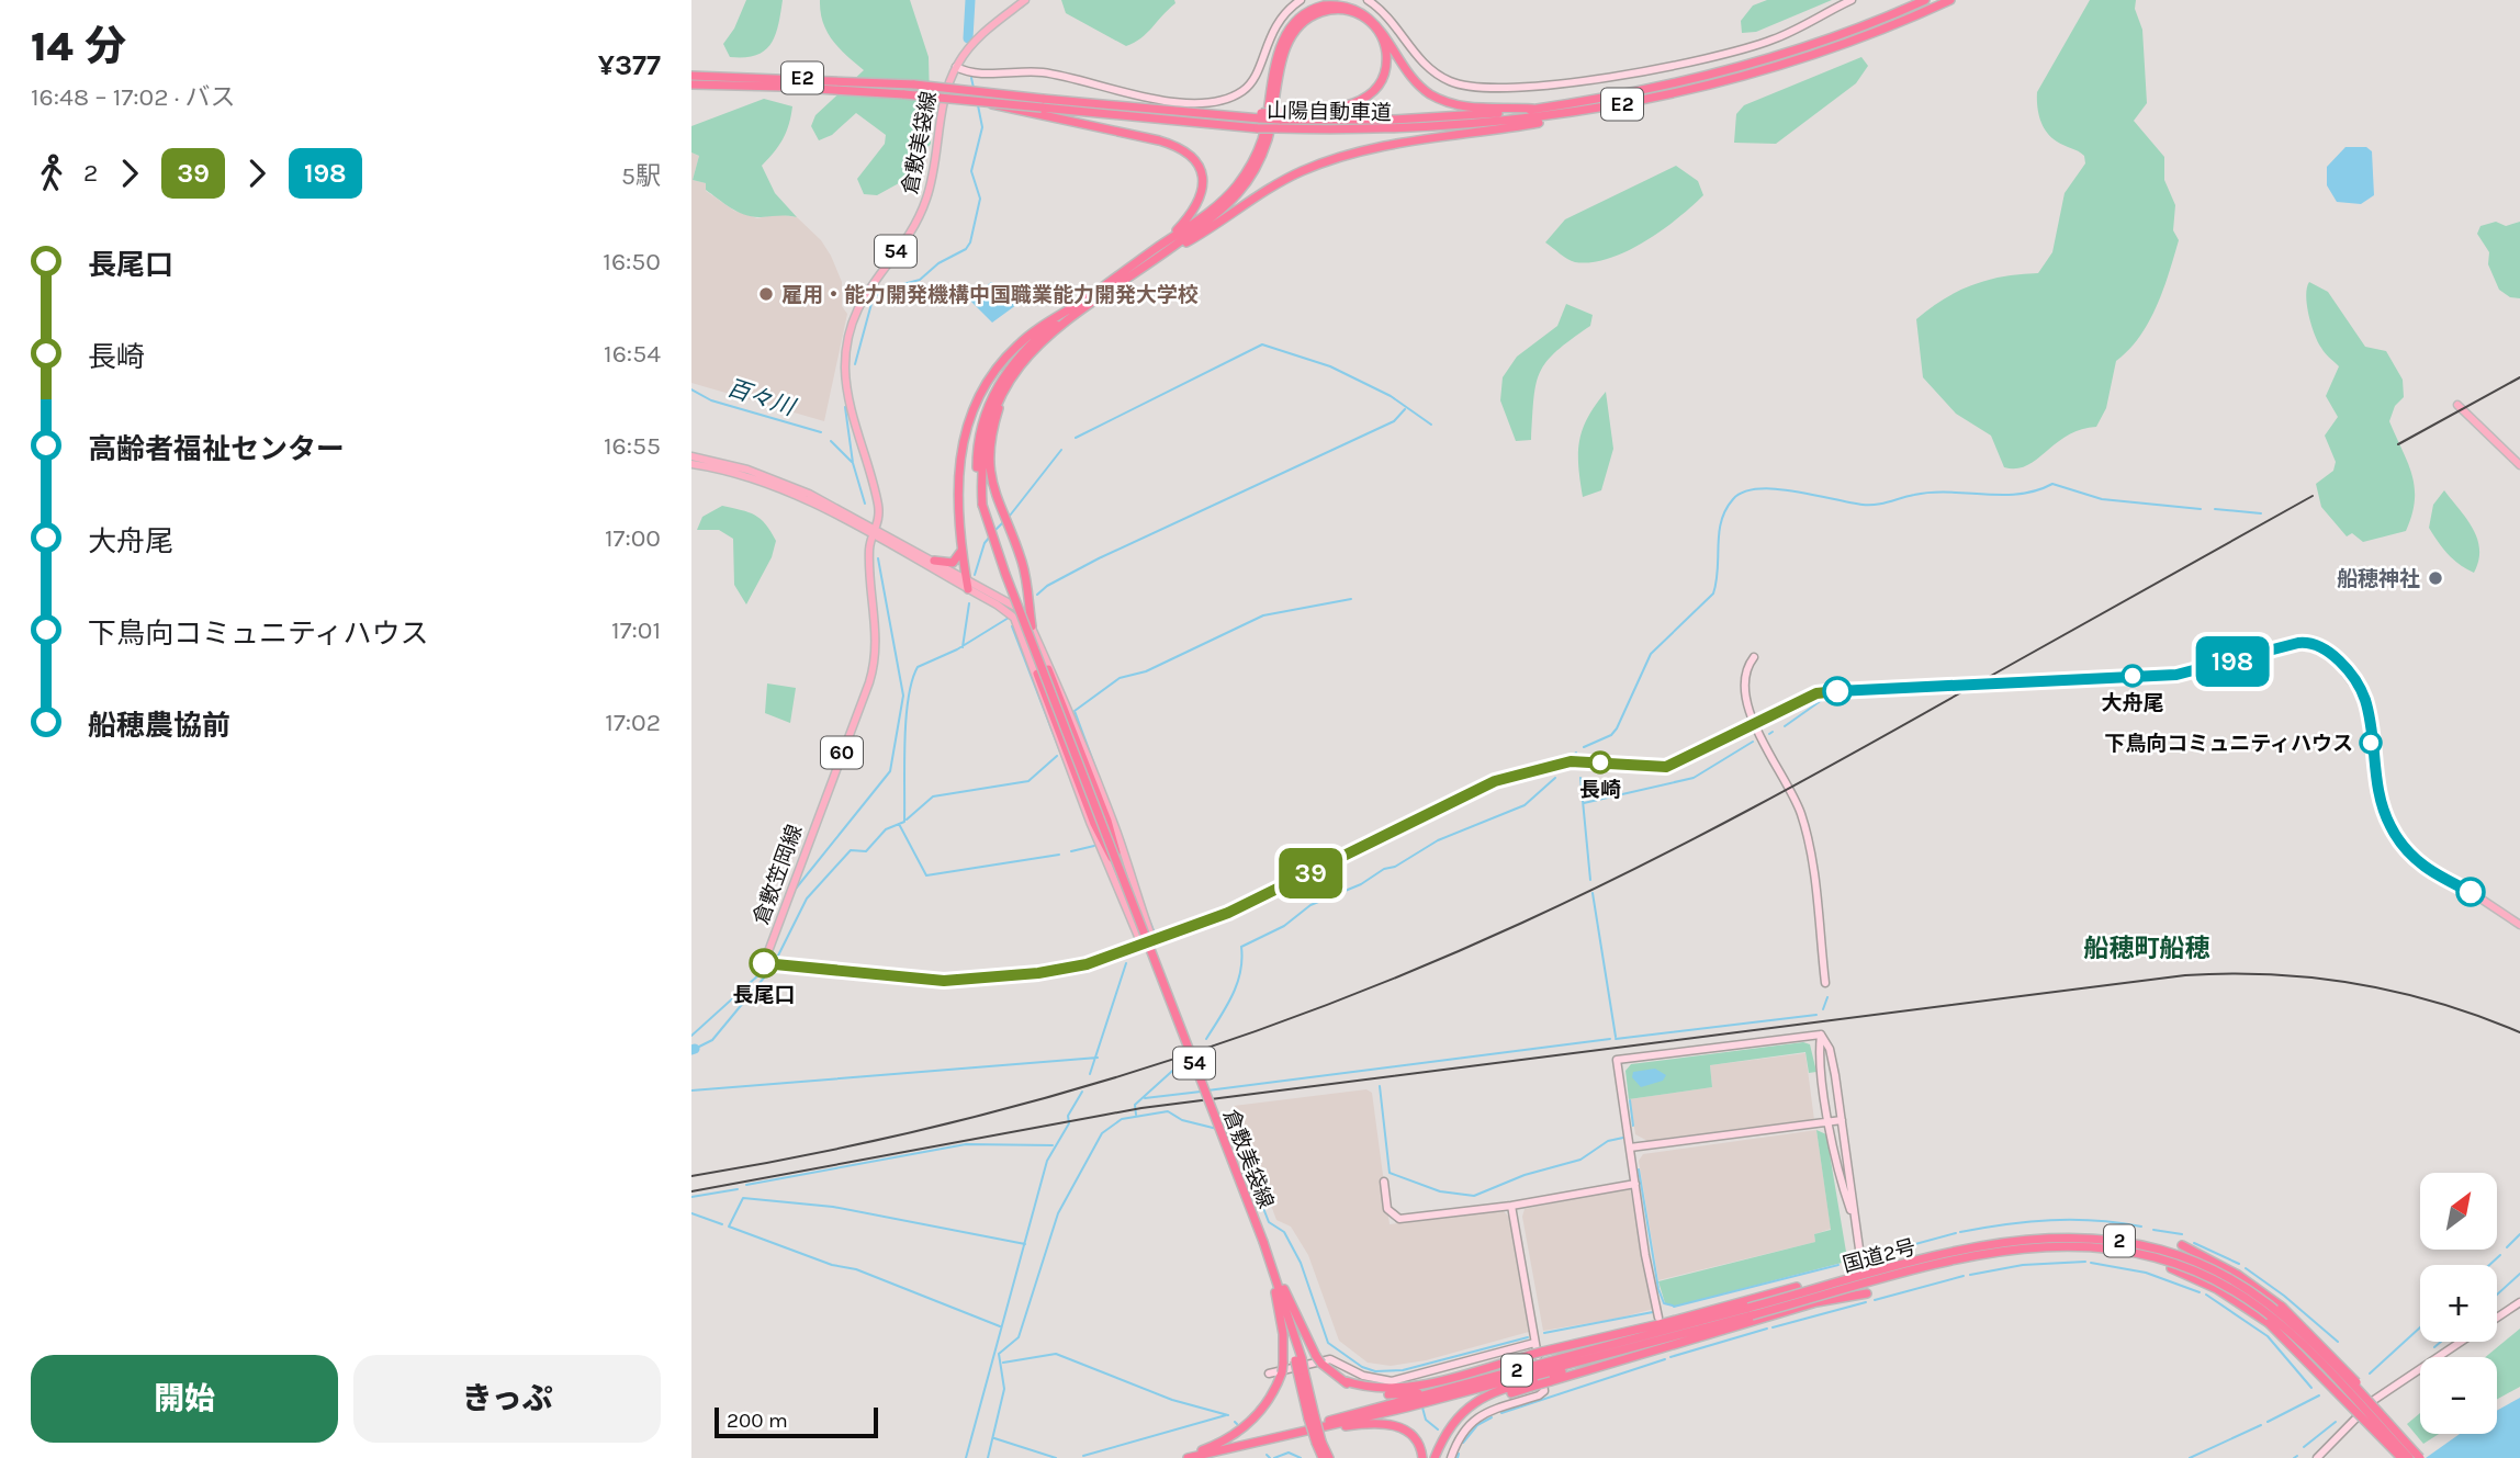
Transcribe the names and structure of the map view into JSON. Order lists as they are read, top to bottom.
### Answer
{
  "streets": {
    "highway": [
      "E2",
      "山陽自動車道",
      "倉敷美袋線",
      "54",
      "2",
      "国道2号"
    ],
    "main road": ["60", "倉敷笠岡線"]
  },
  "crossings": [
    ["倉敷美袋線", "54"],
    ["倉敷美袋線", "倉敷笠岡線"],
    ["54", "倉敷笠岡線"]
  ],
  "districts": ["船穂町船穂"],
  "water": ["百々川"],
  "places": [
    "雇用・能力開発機構中国職業能力開発大学校",
    "船穂神社",
    "大舟尾",
    "下鳥向コミュニティハウス",
    "長崎",
    "長尾口"
  ],
  "lines": ["bus line 198", "bus line 39"],
  "scale_bar": "200 m",
  "north": "top right",
  "page": {
    "heading": ["14 分", "16:48 – 17:02 · バス", "¥377"],
    "on_map": ["39", "198"],
    "legs": [
      "2",
      "39",
      "198",
      "5駅"
    ],
    "list": [
      {
        "name": "長尾口",
        "value": "16:50"
      },
      {
        "name": "長崎",
        "value": "16:54"
      },
      {
        "name": "高齢者福祉センター",
        "value": "16:55"
      },
      {
        "name": "大舟尾",
        "value": "17:00"
      },
      {
        "name": "下鳥向コミュニティハウス",
        "value": "17:01"
      },
      {
        "name": "船穂農協前",
        "value": "17:02"
      }
    ],
    "map_buttons": ["+", "−"],
    "buttons": ["開始", "きっぷ"],
    "scale": "200 m"
  }
}
